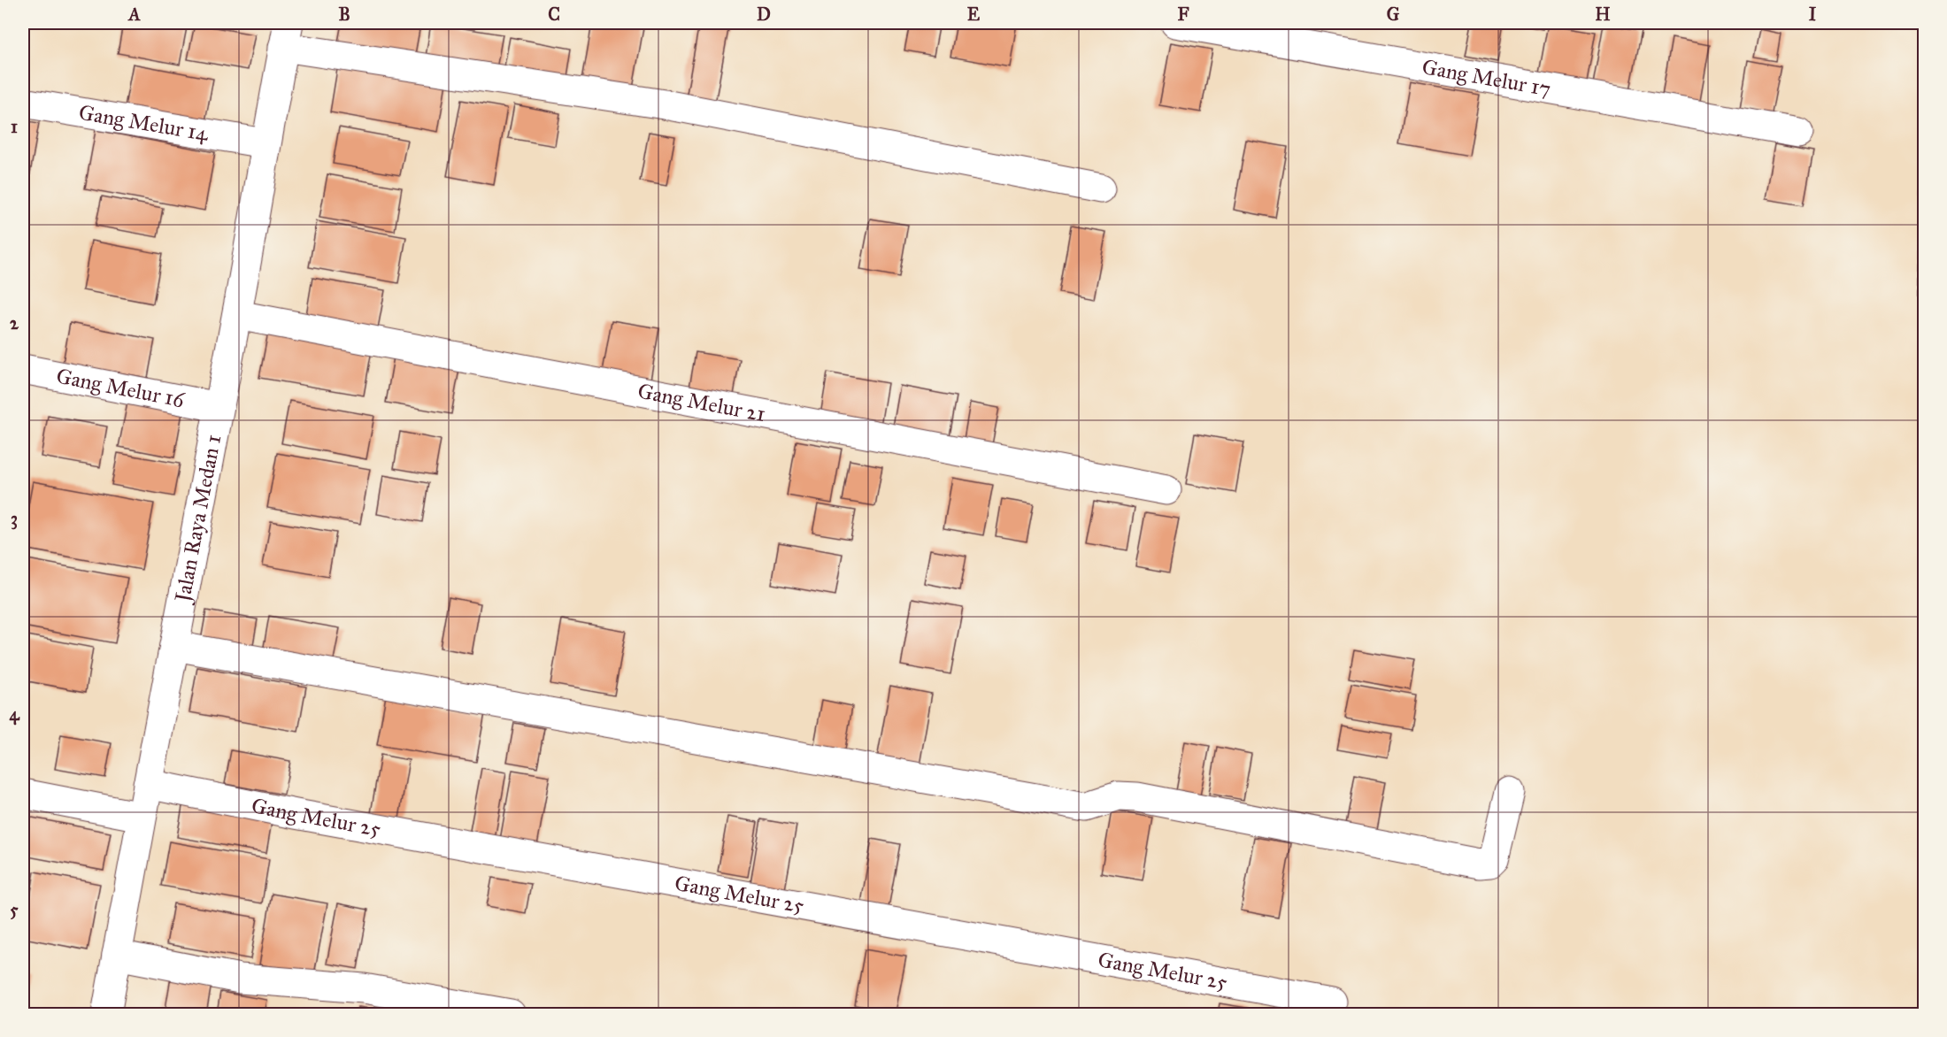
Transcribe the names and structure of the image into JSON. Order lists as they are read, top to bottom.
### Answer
{
  "streets": {
    "street": [
      "Gang Melur 17",
      "Gang Melur 14",
      "Gang Melur 16",
      "Gang Melur 21",
      "Jalan Raya Medan 1",
      "Gang Melur 25"
    ]
  },
  "crossings": [
    ["Gang Melur 14", "Jalan Raya Medan 1"],
    ["Gang Melur 16", "Jalan Raya Medan 1"],
    ["Gang Melur 21", "Jalan Raya Medan 1"],
    ["Jalan Raya Medan 1", "Gang Melur 25"]
  ],
  "grid": {
    "columns": [
      "A",
      "B",
      "C",
      "D",
      "E",
      "F",
      "G",
      "H",
      "I"
    ],
    "rows": [
      "1",
      "2",
      "3",
      "4",
      "5"
    ]
  }
}
